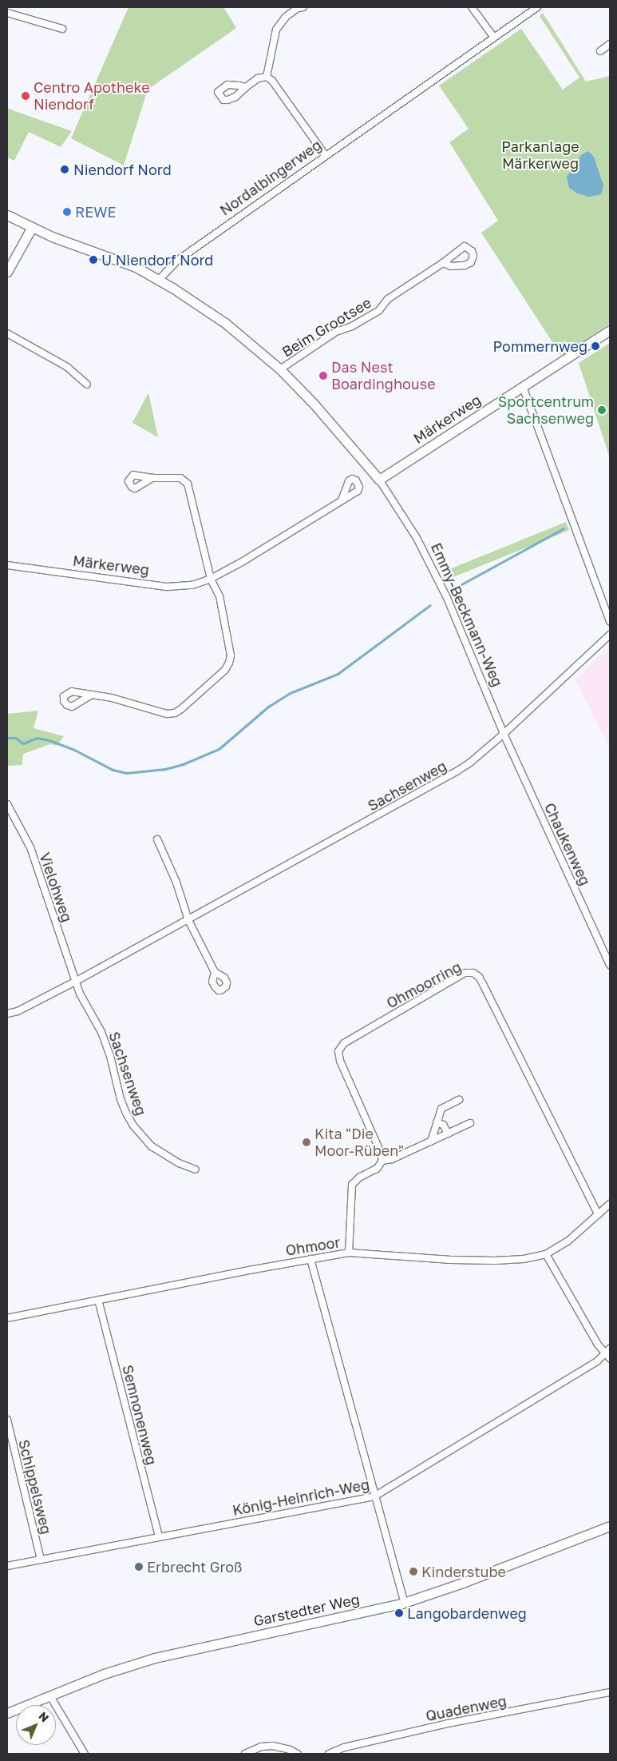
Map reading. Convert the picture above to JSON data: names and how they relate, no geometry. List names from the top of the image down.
{
  "streets": {
    "street": [
      "Nordalbingerweg",
      "Beim Grootsee",
      "Märkerweg",
      "Emmy-Beckmann-Weg",
      "Sachsenweg",
      "Chaukenweg",
      "Vielohweg",
      "Ohmoorring",
      "Ohmoor",
      "Semnonenweg",
      "Schippelsweg",
      "König-Heinrich-Weg",
      "Garstedter Weg",
      "Quadenweg"
    ]
  },
  "crossings": [
    ["Nordalbingerweg", "Emmy-Beckmann-Weg"],
    ["Beim Grootsee", "Emmy-Beckmann-Weg"],
    ["Märkerweg", "Emmy-Beckmann-Weg"],
    ["Emmy-Beckmann-Weg", "Sachsenweg"],
    ["Emmy-Beckmann-Weg", "Chaukenweg"],
    ["Sachsenweg", "Chaukenweg"],
    ["Sachsenweg", "Vielohweg"],
    ["Ohmoorring", "Ohmoor"],
    ["Ohmoor", "Semnonenweg"],
    ["Semnonenweg", "König-Heinrich-Weg"],
    ["Schippelsweg", "König-Heinrich-Weg"]
  ],
  "parks": ["Parkanlage Märkerweg"],
  "places": [
    "Centro Apotheke Niendorf",
    "Niendorf Nord",
    "REWE",
    "U Niendorf Nord",
    "Pommernweg",
    "Das Nest Boardinghouse",
    "Sportcentrum Sachsenweg",
    "Kita \"Die Moor-Rüben\"",
    "Erbrecht Groß",
    "Kinderstube",
    "Langobardenweg"
  ],
  "north": "top right"
}
